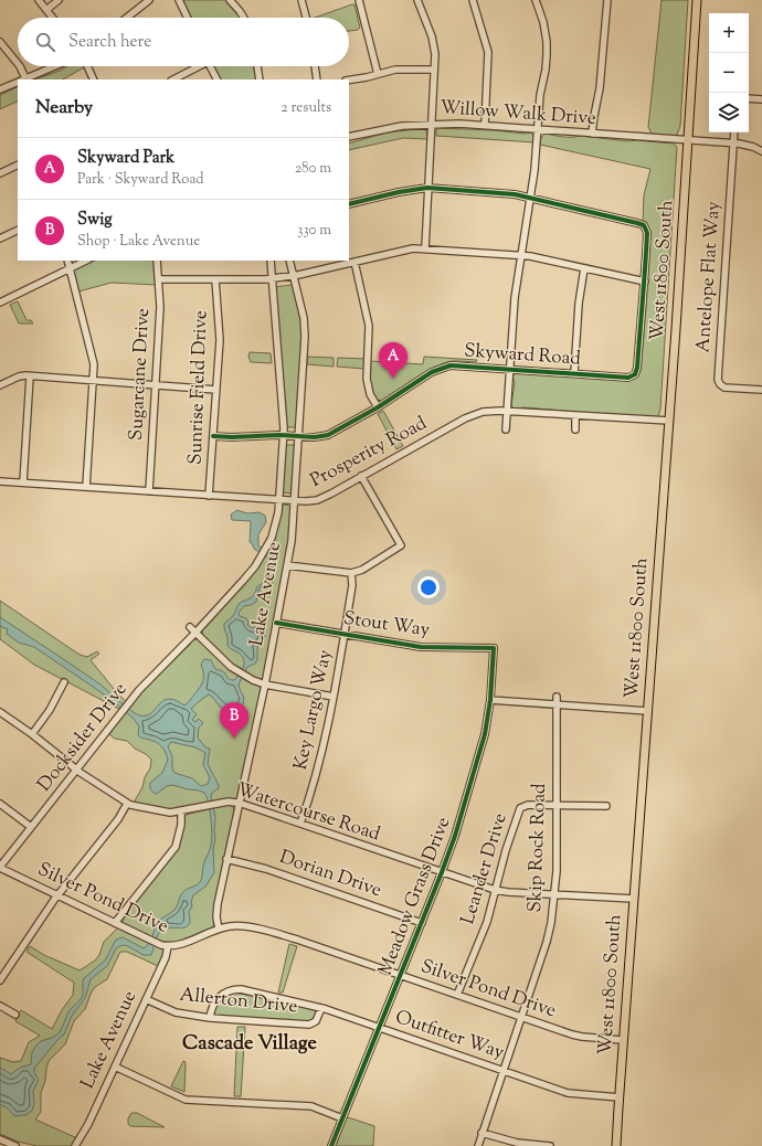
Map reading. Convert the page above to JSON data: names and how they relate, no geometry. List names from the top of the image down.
{
  "streets": {
    "main road": ["West 11800 South"],
    "street": [
      "Willow Walk Drive",
      "Antelope Flat Way",
      "Skyward Road",
      "Sugarcane Drive",
      "Sunrise Field Drive",
      "Prosperity Road",
      "Lake Avenue",
      "Stout Way",
      "Key Largo Way",
      "Docksider Drive",
      "Watercourse Road",
      "Skip Rock Road",
      "Leander Drive",
      "Dorian Drive",
      "Meadow Grass Drive",
      "Silver Pond Drive",
      "Allerton Drive",
      "Outfitter Way"
    ]
  },
  "crossings": [
    ["Willow Walk Drive", "West 11800 South"],
    ["Willow Walk Drive", "Antelope Flat Way"],
    ["West 11800 South", "Prosperity Road"],
    ["West 11800 South", "Watercourse Road"],
    ["West 11800 South", "Silver Pond Drive"],
    ["West 11800 South", "Outfitter Way"],
    ["Skyward Road", "Sunrise Field Drive"],
    ["Skyward Road", "Lake Avenue"],
    ["Sugarcane Drive", "Prosperity Road"],
    ["Sunrise Field Drive", "Prosperity Road"],
    ["Prosperity Road", "Lake Avenue"],
    ["Lake Avenue", "Stout Way"],
    ["Lake Avenue", "Docksider Drive"],
    ["Lake Avenue", "Watercourse Road"],
    ["Lake Avenue", "Dorian Drive"],
    ["Lake Avenue", "Silver Pond Drive"],
    ["Lake Avenue", "Allerton Drive"],
    ["Stout Way", "Key Largo Way"],
    ["Stout Way", "Meadow Grass Drive"],
    ["Key Largo Way", "Watercourse Road"],
    ["Docksider Drive", "Watercourse Road"],
    ["Docksider Drive", "Silver Pond Drive"],
    ["Watercourse Road", "Skip Rock Road"],
    ["Watercourse Road", "Leander Drive"],
    ["Watercourse Road", "Meadow Grass Drive"],
    ["Skip Rock Road", "Leander Drive"],
    ["Skip Rock Road", "Silver Pond Drive"],
    ["Skip Rock Road", "Outfitter Way"],
    ["Leander Drive", "Silver Pond Drive"],
    ["Dorian Drive", "Meadow Grass Drive"],
    ["Meadow Grass Drive", "Silver Pond Drive"],
    ["Meadow Grass Drive", "Outfitter Way"],
    ["Allerton Drive", "Outfitter Way"]
  ],
  "districts": ["Cascade Village"],
  "page": {
    "map_buttons": ["+", "−"],
    "search": "Search here",
    "heading": ["Nearby", "2 results"],
    "list": [
      {
        "mark": "A",
        "name": "Skyward Park",
        "note": "Park · Skyward Road",
        "value": "280 m"
      },
      {
        "mark": "B",
        "name": "Swig",
        "note": "Shop · Lake Avenue",
        "value": "330 m"
      }
    ],
    "pins": ["A", "B"]
  }
}
